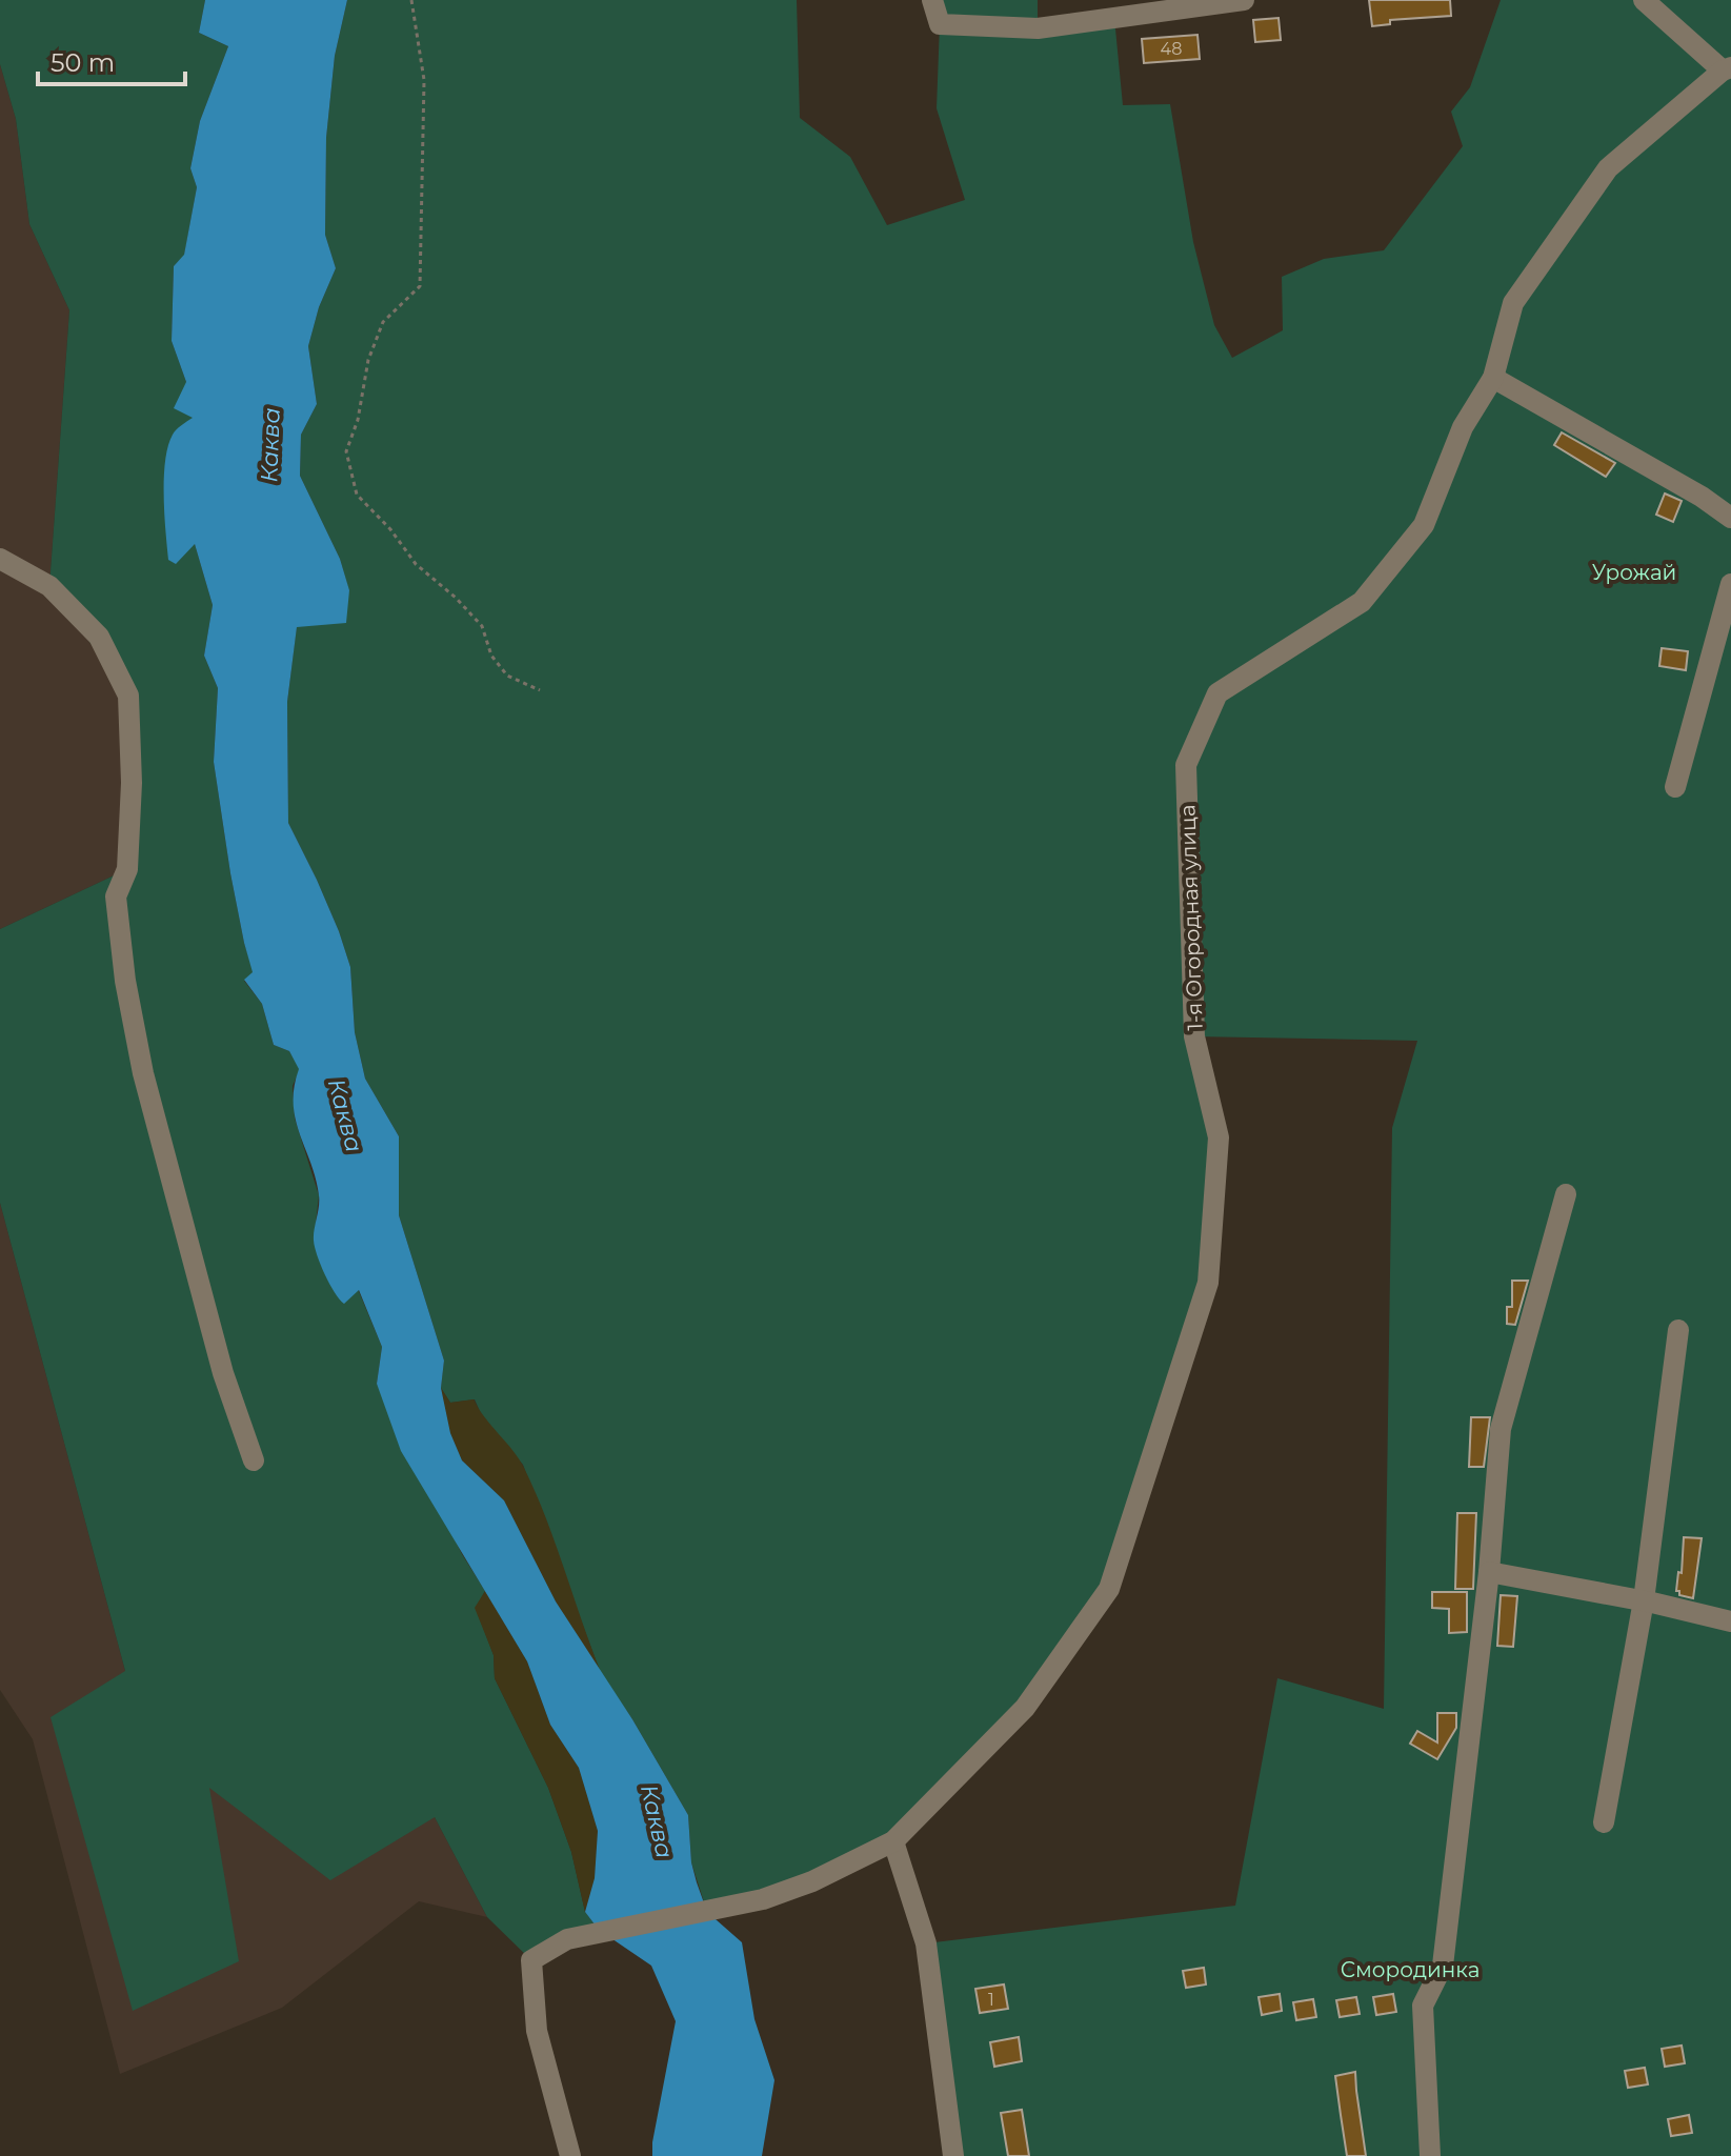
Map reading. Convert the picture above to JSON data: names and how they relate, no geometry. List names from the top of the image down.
{
  "streets": {
    "street": ["1-я Огородная улица"]
  },
  "water": ["Каква"],
  "parks": ["Урожай", "Смородинка"],
  "house_numbers": ["48", "1"],
  "scale_bar": "50 m"
}
